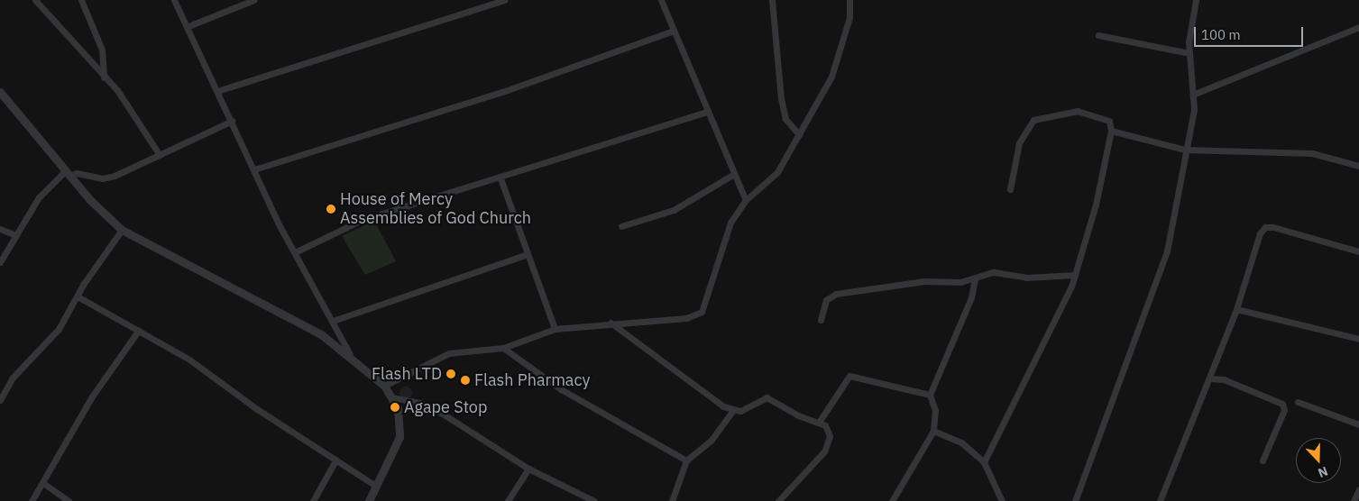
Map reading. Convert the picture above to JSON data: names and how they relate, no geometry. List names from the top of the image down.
{
  "places": [
    "House of Mercy Assemblies of God Church",
    "Flash LTD",
    "Flash Pharmacy",
    "Agape Stop"
  ],
  "scale_bar": "100 m",
  "north": "bottom"
}
